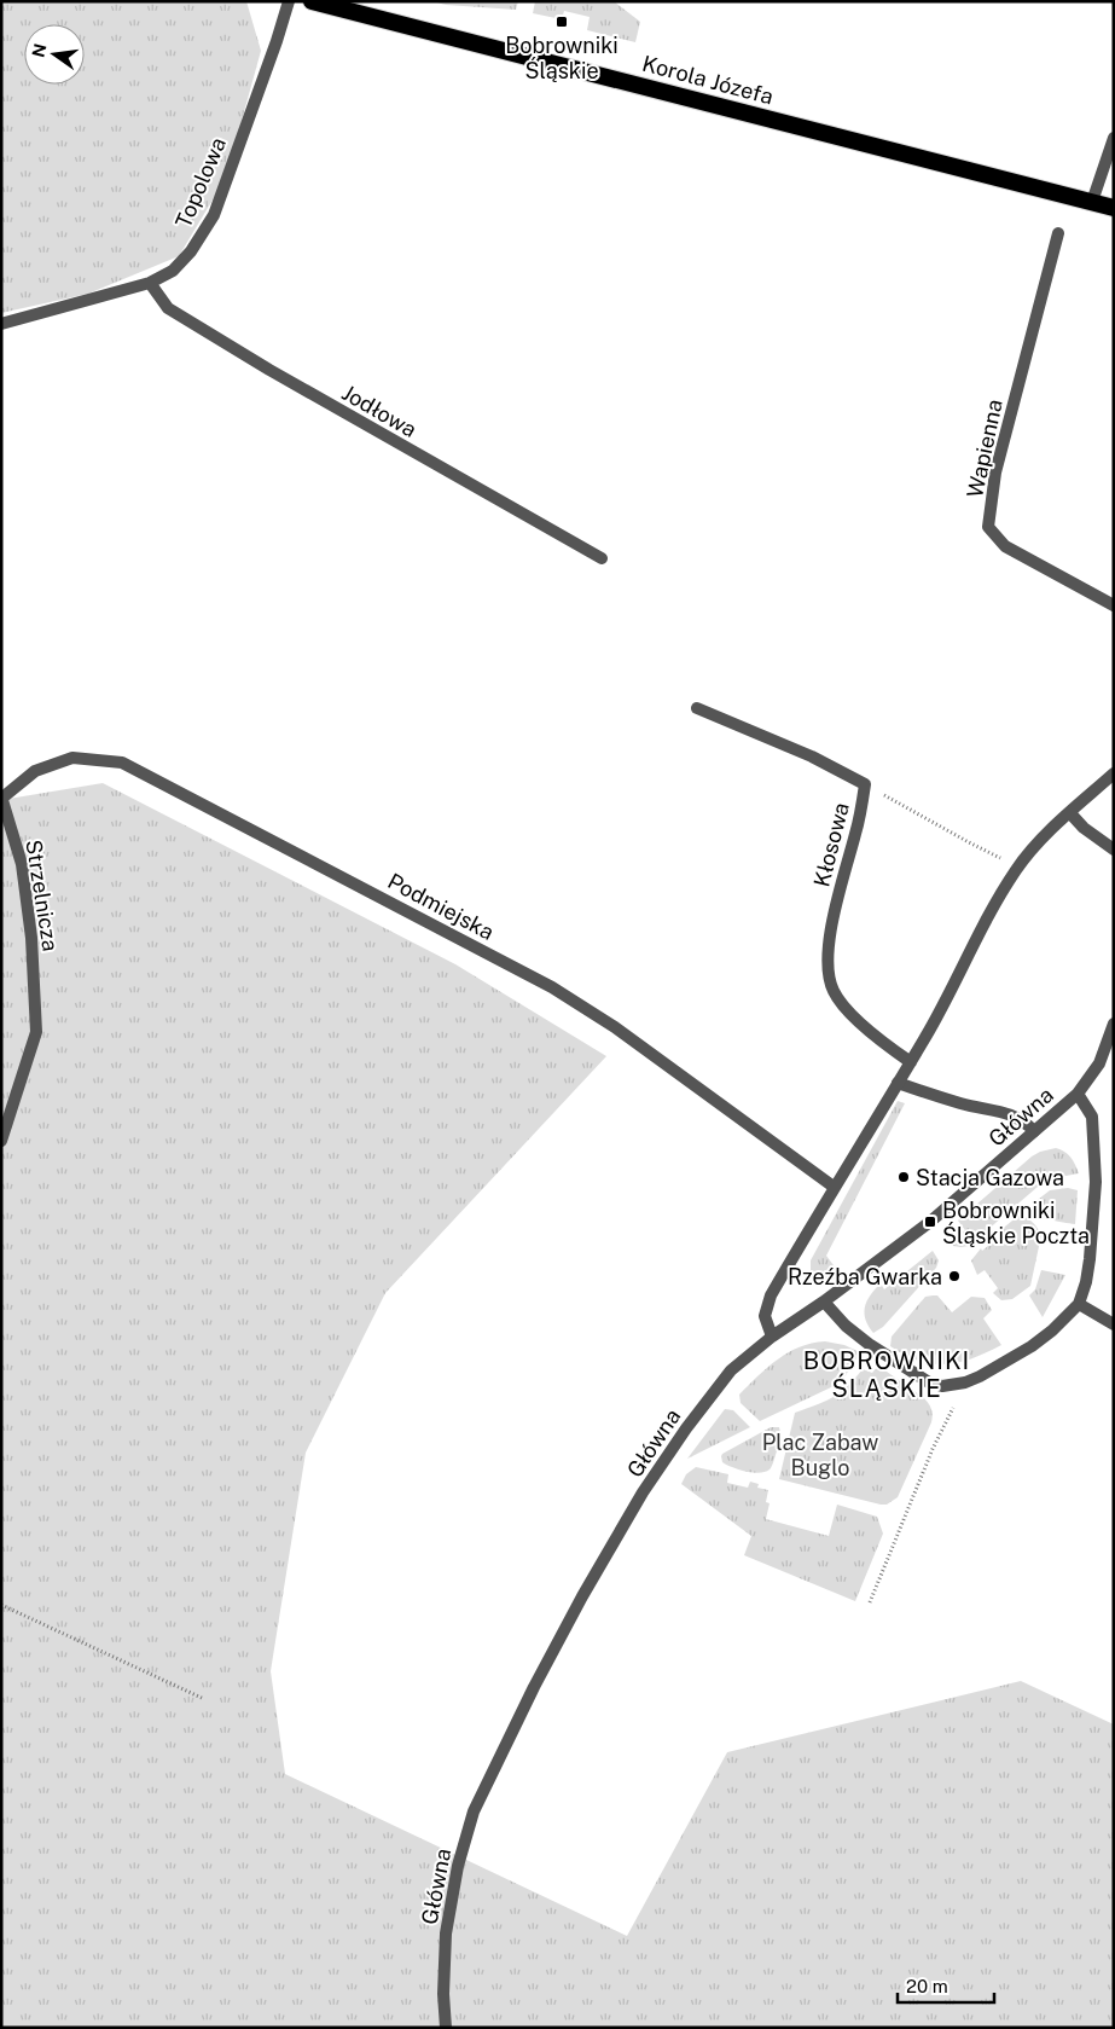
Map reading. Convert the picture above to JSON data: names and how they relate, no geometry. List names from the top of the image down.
{
  "streets": {
    "highway": ["Korola Józefa"],
    "street": [
      "Topolowa",
      "Jodłowa",
      "Wapienna",
      "Kłosowa",
      "Strzelnicza",
      "Podmiejska",
      "Główna"
    ]
  },
  "crossings": [
    ["Topolowa", "Jodłowa"],
    ["Strzelnicza", "Podmiejska"]
  ],
  "districts": ["BOBROWNIKI ŚLĄSKIE"],
  "parks": ["Plac Zabaw Buglo"],
  "places": {
    "transit": ["Bobrowniki Śląskie", "Bobrowniki Śląskie Poczta"],
    "other": ["Stacja Gazowa", "Rzeźba Gwarka"]
  },
  "scale_bar": "20 m",
  "north": "left"
}
